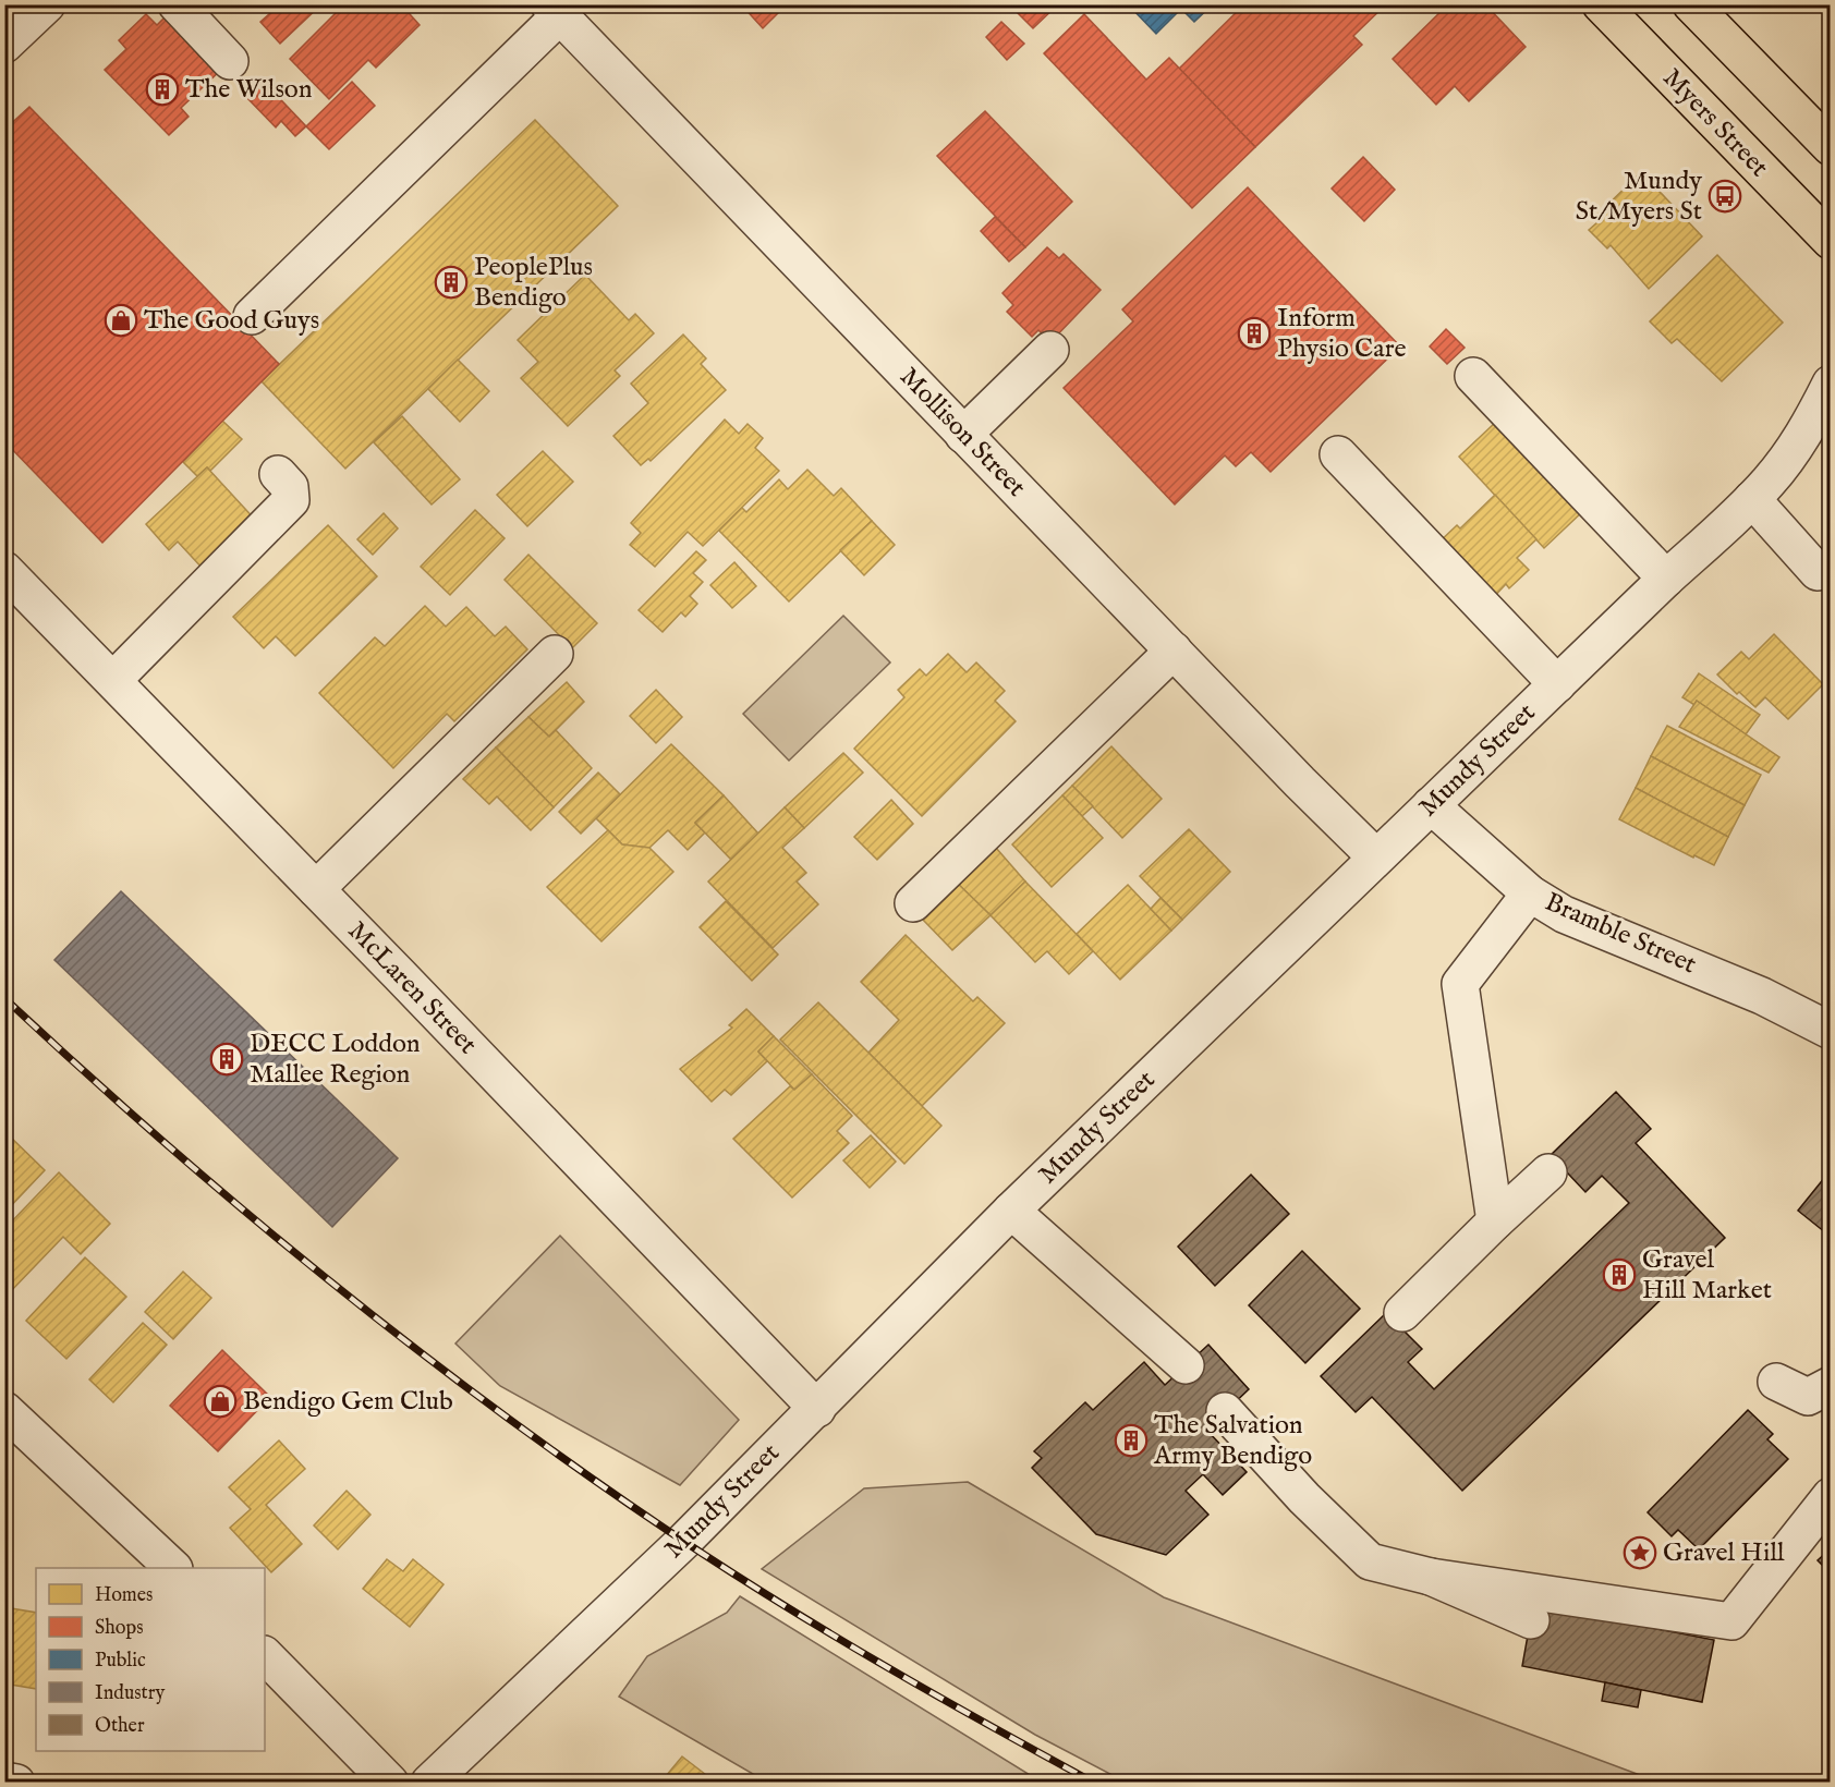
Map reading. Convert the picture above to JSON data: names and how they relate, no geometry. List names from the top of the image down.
{
  "streets": {
    "main road": ["Myers Street"],
    "street": [
      "Mollison Street",
      "Mundy Street",
      "Bramble Street",
      "McLaren Street"
    ]
  },
  "crossings": [
    ["Mollison Street", "Mundy Street"],
    ["Mundy Street", "Bramble Street"],
    ["Mundy Street", "McLaren Street"]
  ],
  "places": {
    "building": [
      "The Wilson",
      "PeoplePlus Bendigo",
      "Inform Physio Care",
      "DECC Loddon Mallee Region",
      "Gravel Hill Market",
      "The Salvation Army Bendigo"
    ],
    "bus stop": ["Mundy St/Myers St"],
    "shop": ["The Good Guys", "Bendigo Gem Club"],
    "place": ["Gravel Hill"]
  },
  "legend": [
    "Homes",
    "Shops",
    "Public",
    "Industry",
    "Other"
  ]
}
